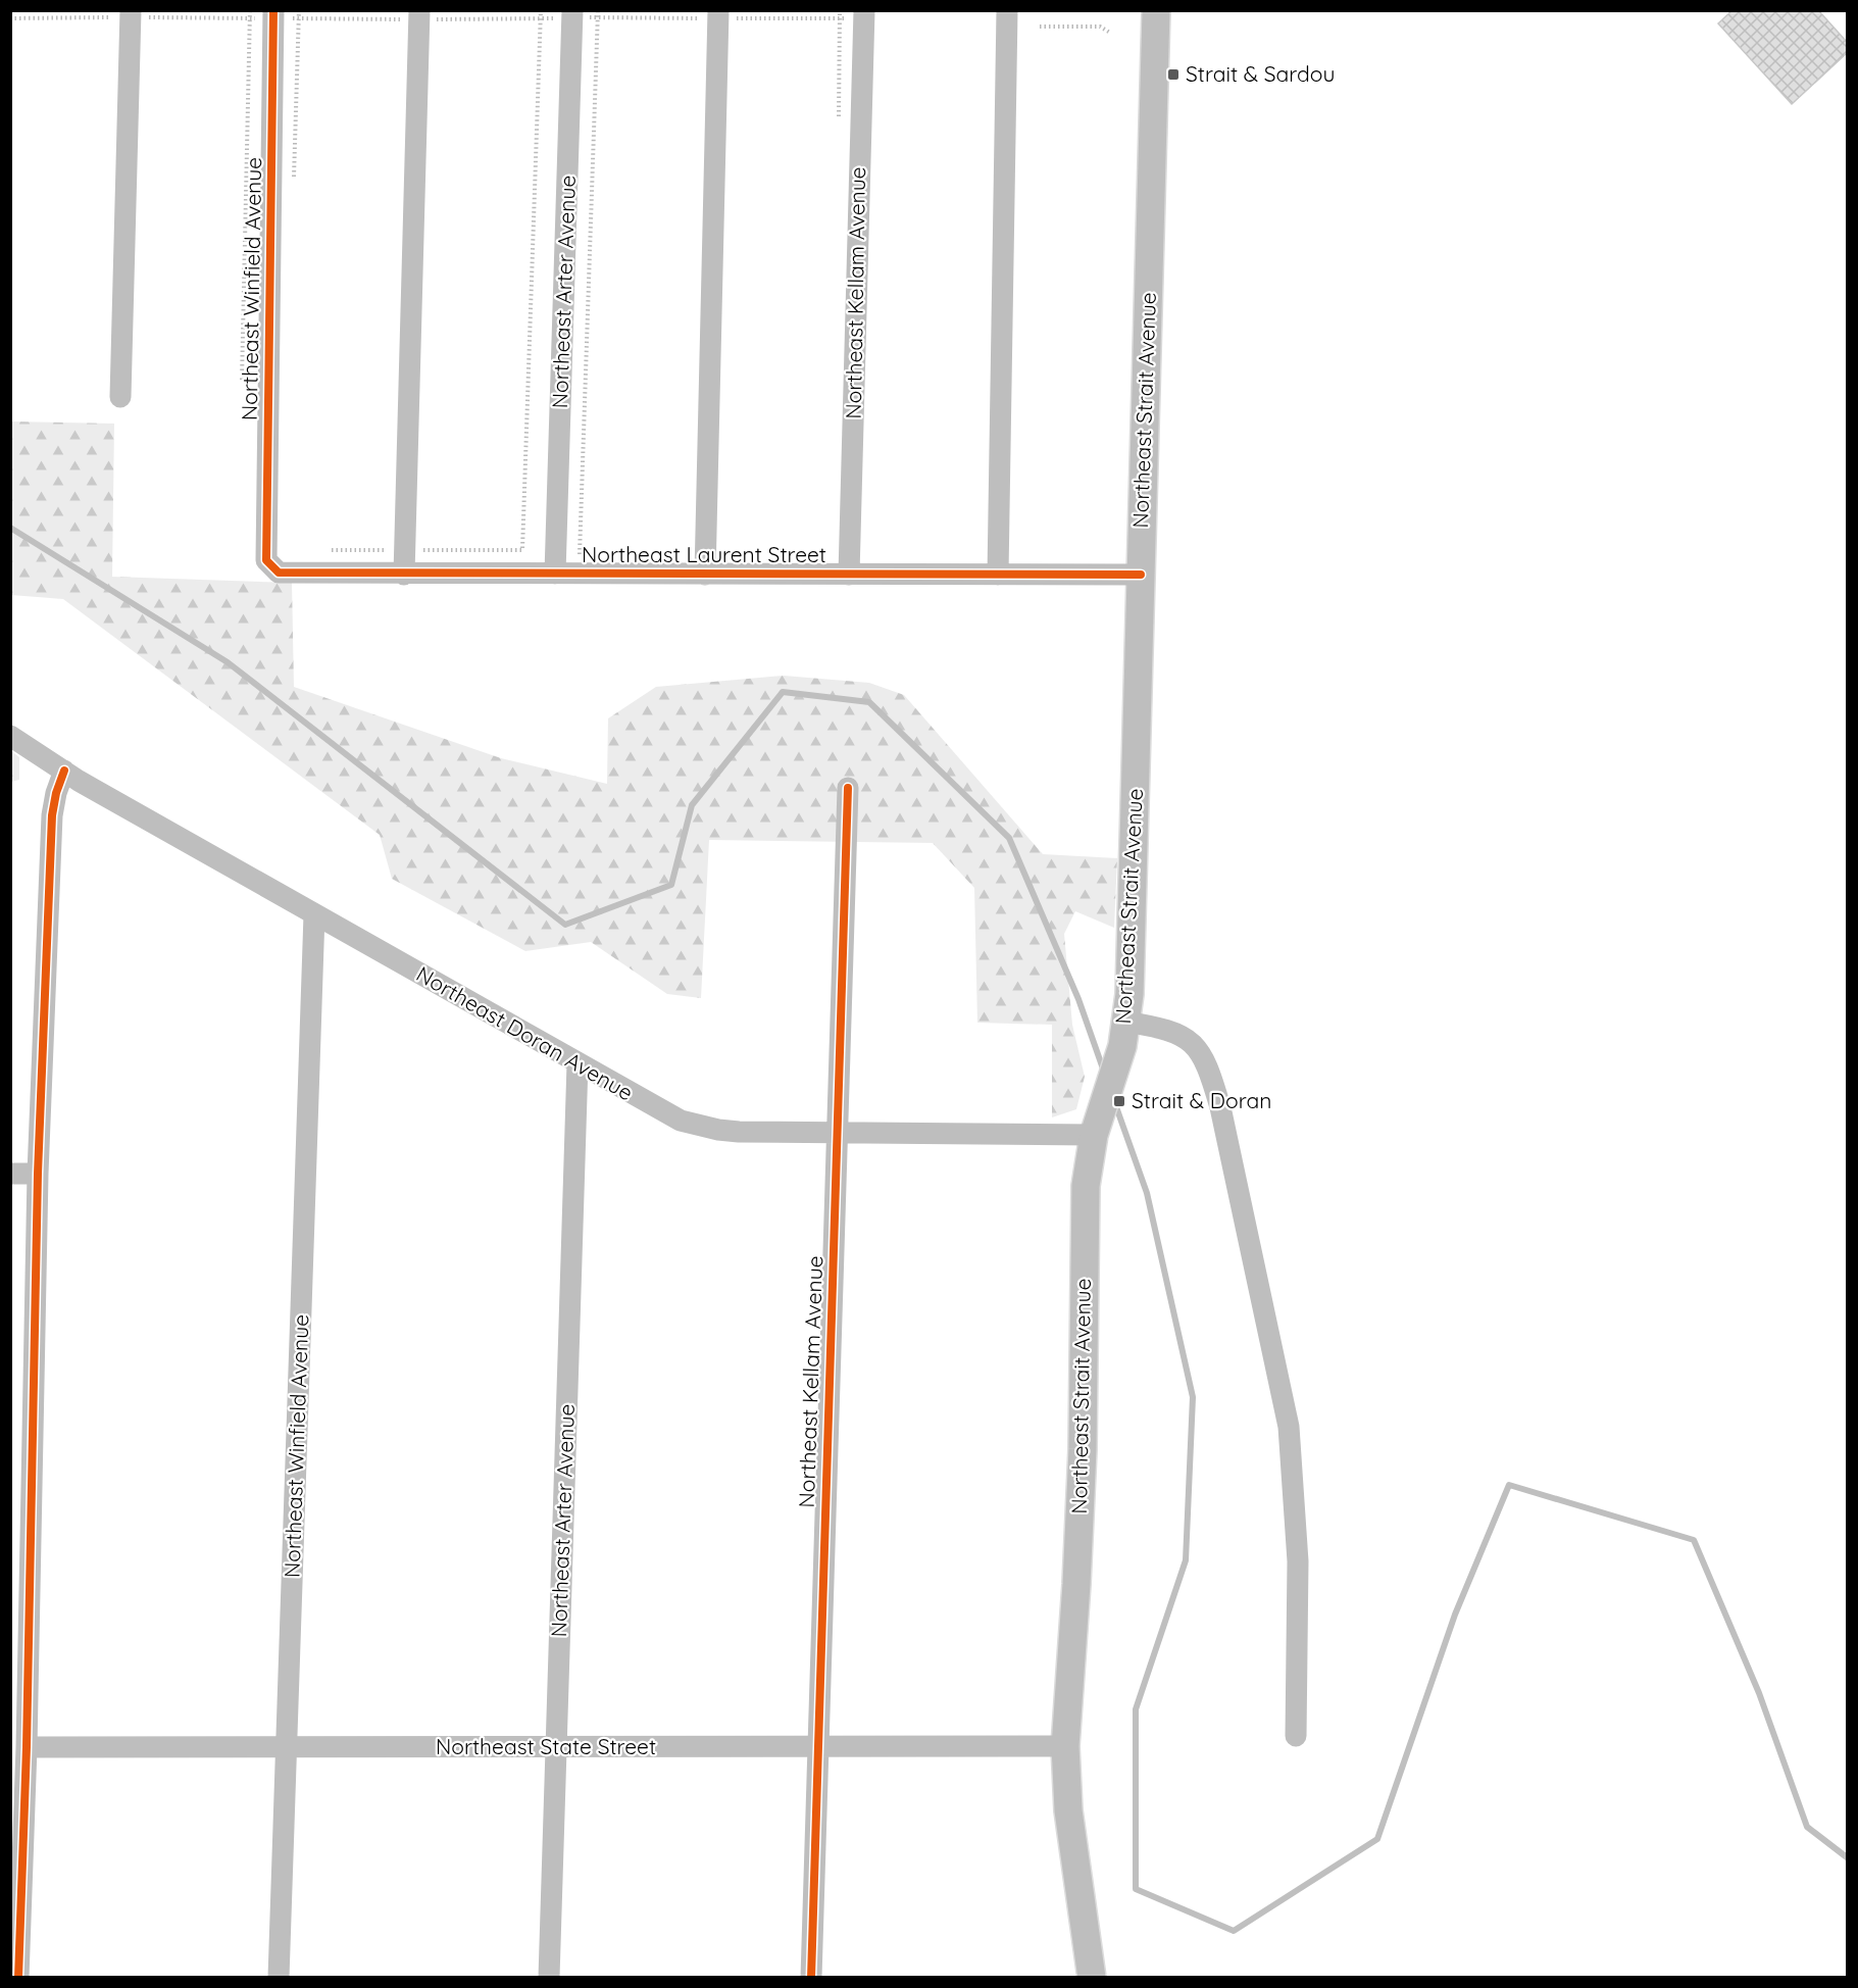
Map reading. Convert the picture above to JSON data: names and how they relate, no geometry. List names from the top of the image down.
{
  "streets": {
    "main road": ["Northeast Strait Avenue"],
    "street": [
      "Northeast Winfield Avenue",
      "Northeast Arter Avenue",
      "Northeast Kellam Avenue",
      "Northeast Laurent Street",
      "Northeast Doran Avenue",
      "Northeast State Street"
    ]
  },
  "crossings": [
    ["Northeast Winfield Avenue", "Northeast Laurent Street"],
    ["Northeast Winfield Avenue", "Northeast Doran Avenue"],
    ["Northeast Winfield Avenue", "Northeast State Street"],
    ["Northeast Arter Avenue", "Northeast Laurent Street"],
    ["Northeast Arter Avenue", "Northeast Doran Avenue"],
    ["Northeast Arter Avenue", "Northeast State Street"],
    ["Northeast Kellam Avenue", "Northeast Laurent Street"],
    ["Northeast Kellam Avenue", "Northeast Doran Avenue"],
    ["Northeast Kellam Avenue", "Northeast State Street"],
    ["Northeast Strait Avenue", "Northeast Laurent Street"],
    ["Northeast Strait Avenue", "Northeast Doran Avenue"],
    ["Northeast Strait Avenue", "Northeast State Street"]
  ],
  "places": {
    "transit": ["Strait & Sardou", "Strait & Doran"]
  }
}
